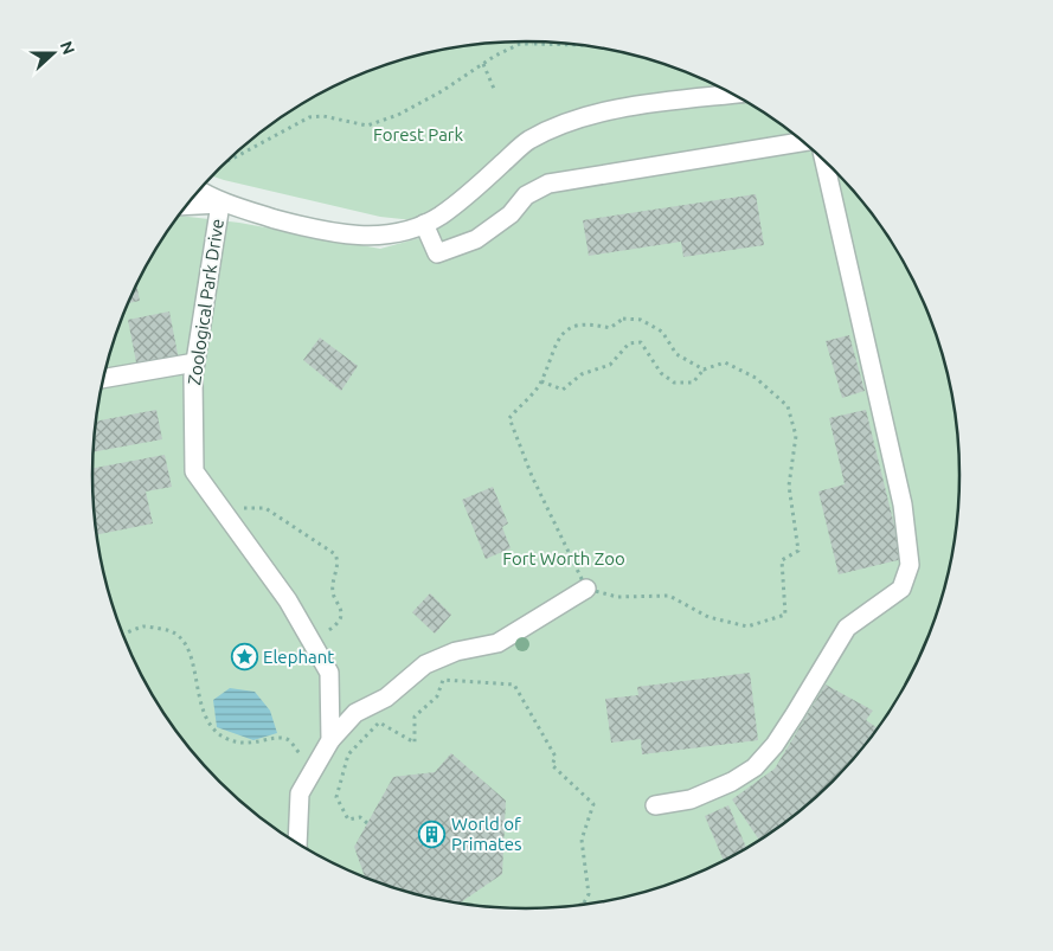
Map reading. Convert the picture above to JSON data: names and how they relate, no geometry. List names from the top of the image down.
{
  "streets": {
    "street": ["Zoological Park Drive"]
  },
  "parks": ["Forest Park", "Fort Worth Zoo"],
  "places": {
    "place": ["Elephant"],
    "building": ["World of Primates"]
  },
  "north": "right"
}
